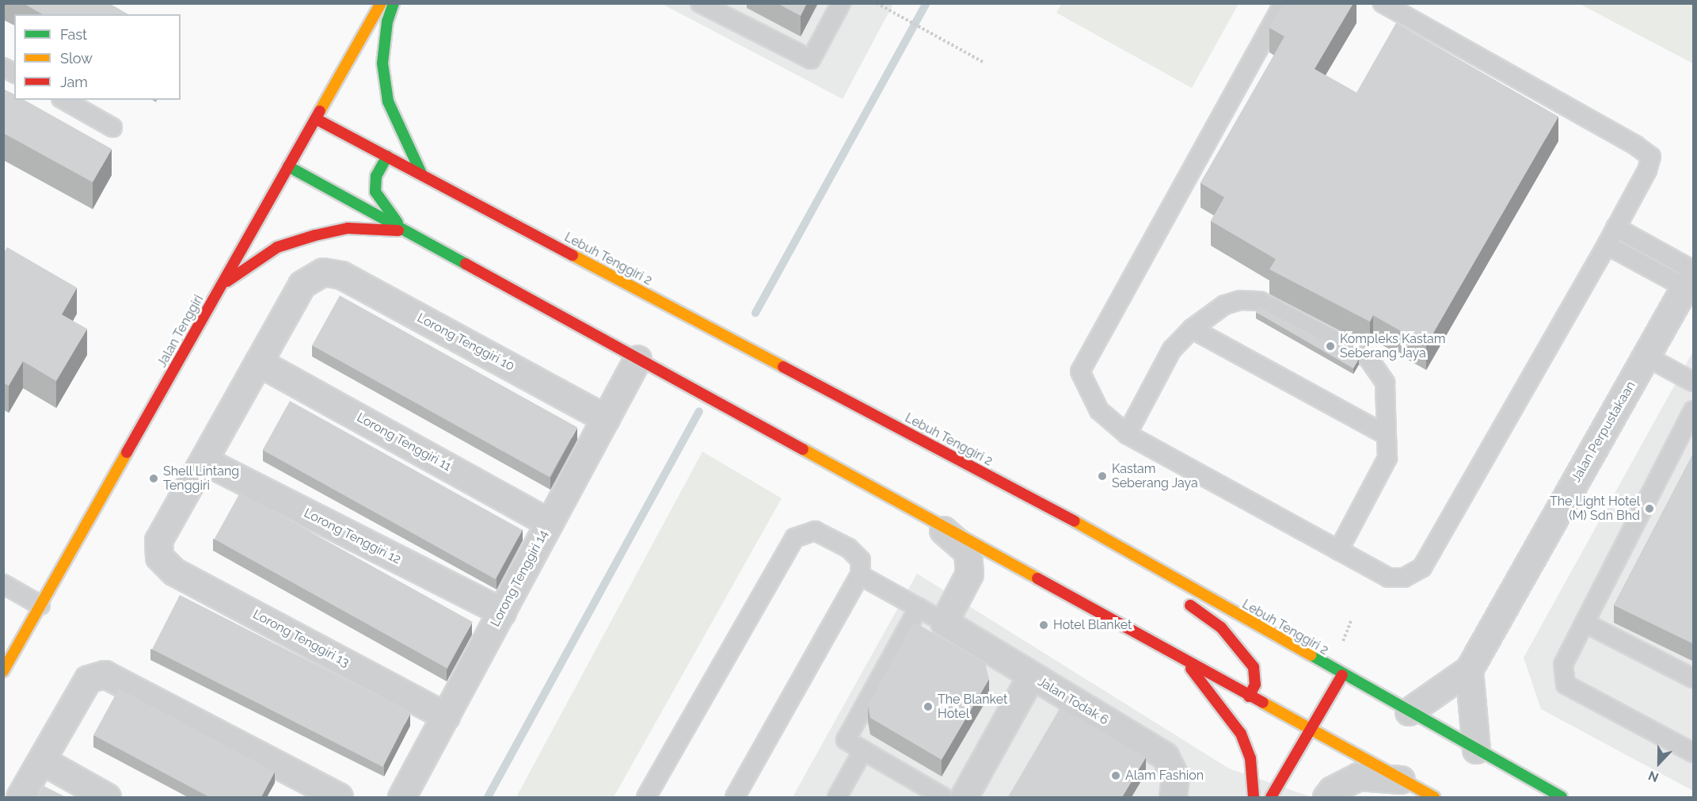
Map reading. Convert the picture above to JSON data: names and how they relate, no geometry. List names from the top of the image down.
{
  "streets": {
    "street": [
      "Lebuh Tenggiri 2",
      "Jalan Tenggiri",
      "Lorong Tenggiri 10",
      "Jalan Perpustakaan",
      "Lorong Tenggiri 11",
      "Lorong Tenggiri 12",
      "Lorong Tenggiri 14",
      "Lorong Tenggiri 13",
      "Jalan Todak 6"
    ]
  },
  "crossings": [
    ["Lebuh Tenggiri 2", "Jalan Tenggiri"],
    ["Lorong Tenggiri 10", "Lorong Tenggiri 11"],
    ["Lorong Tenggiri 10", "Lorong Tenggiri 14"],
    ["Lorong Tenggiri 11", "Lorong Tenggiri 14"],
    ["Lorong Tenggiri 12", "Lorong Tenggiri 14"],
    ["Lorong Tenggiri 12", "Lorong Tenggiri 13"],
    ["Lorong Tenggiri 14", "Lorong Tenggiri 13"]
  ],
  "places": [
    "Kompleks Kastam Seberang Jaya",
    "Kastam Seberang Jaya",
    "Shell Lintang Tenggiri",
    "The Light Hotel (M) Sdn Bhd",
    "Hotel Blanket",
    "The Blanket Hotel",
    "Alam Fashion"
  ],
  "legend": ["Fast", "Slow", "Jam"],
  "north": "bottom"
}
